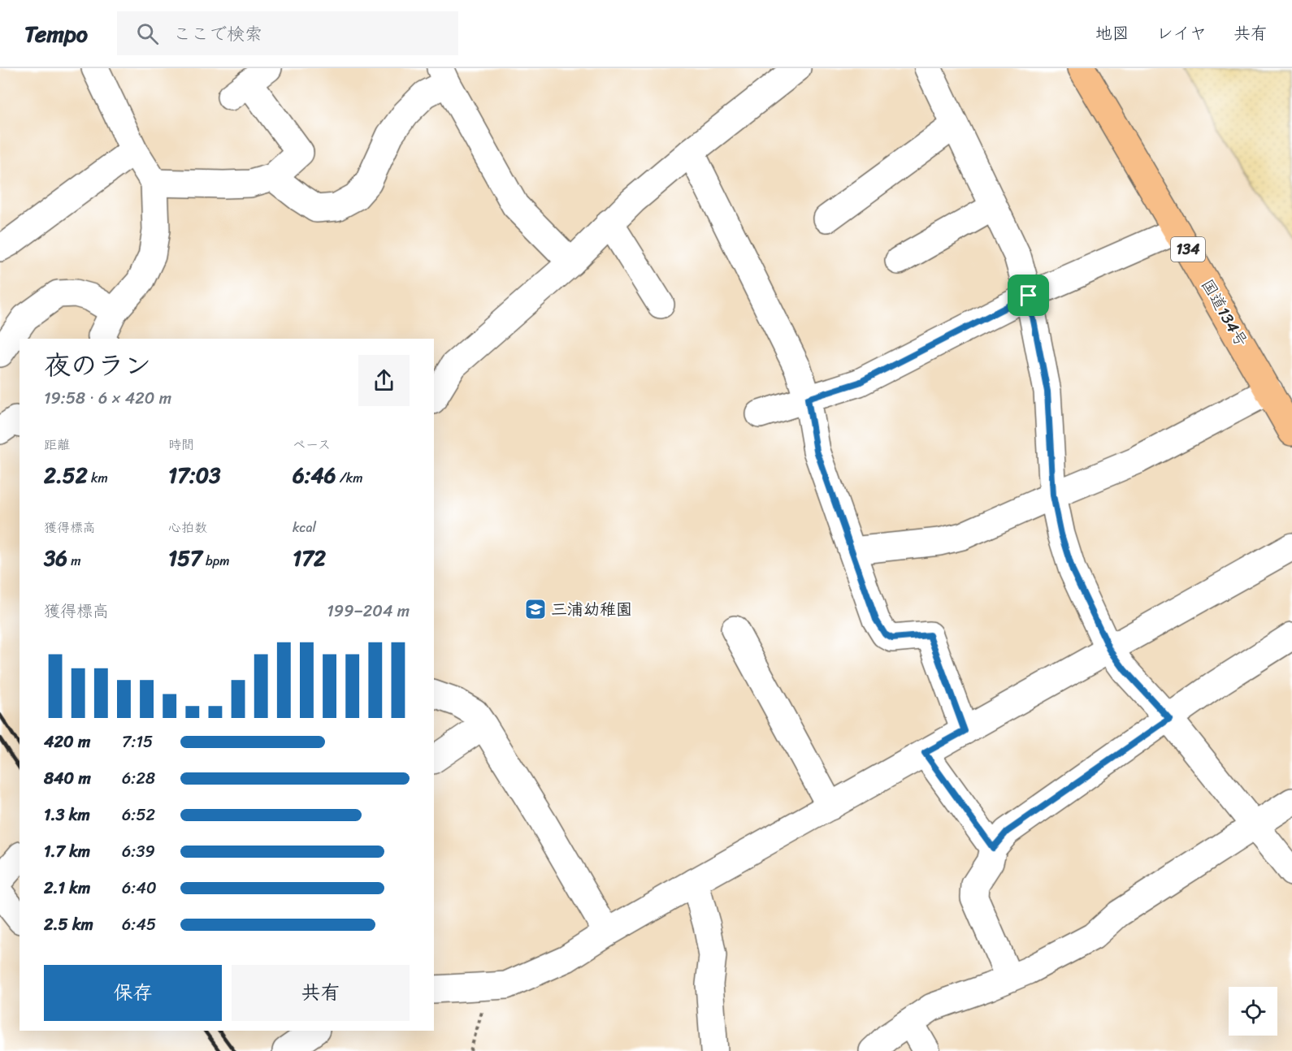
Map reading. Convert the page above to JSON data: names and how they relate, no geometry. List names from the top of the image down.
{
  "streets": {
    "highway": ["134", "国道134号"]
  },
  "places": {
    "school or university": ["三浦幼稚園"]
  },
  "page": {
    "header": "Tempo",
    "search": "ここで検索",
    "nav": ["地図", "レイヤ", "共有"],
    "heading": ["夜のラン", "19:58 · 6 × 420 m"],
    "stats": [
      ["距離", "2.52 km"],
      ["時間", "17:03"],
      ["ペース", "6:46 /km"],
      ["獲得標高", "36 m"],
      ["心拍数", "157 bpm"],
      ["kcal", "172"]
    ],
    "chart": ["獲得標高", "199–204 m"],
    "list": [
      {
        "name": "420 m",
        "note": "7:15"
      },
      {
        "name": "840 m",
        "note": "6:28"
      },
      {
        "name": "1.3 km",
        "note": "6:52"
      },
      {
        "name": "1.7 km",
        "note": "6:39"
      },
      {
        "name": "2.1 km",
        "note": "6:40"
      },
      {
        "name": "2.5 km",
        "note": "6:45"
      }
    ],
    "buttons": ["保存", "共有"]
  }
}
